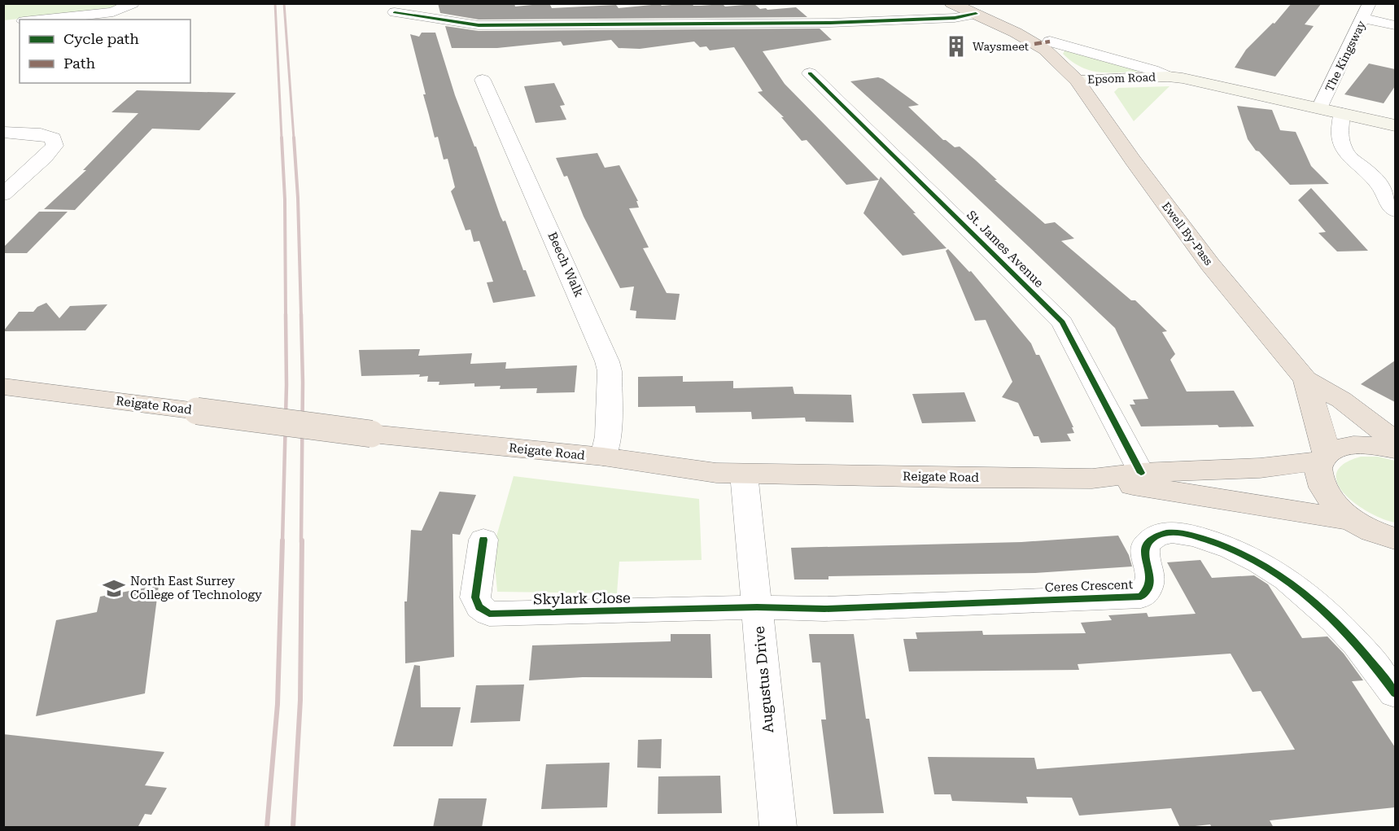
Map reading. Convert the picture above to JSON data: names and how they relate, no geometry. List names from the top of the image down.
{
  "streets": {
    "highway": ["Epsom Road", "Ewell By-Pass", "Reigate Road"],
    "street": [
      "The Kingsway",
      "St. James Avenue",
      "Beech Walk",
      "Ceres Crescent",
      "Skylark Close",
      "Augustus Drive"
    ]
  },
  "crossings": [
    ["The Kingsway", "Epsom Road"],
    ["Epsom Road", "Ewell By-Pass"],
    ["Ewell By-Pass", "Reigate Road"],
    ["St. James Avenue", "Reigate Road"],
    ["Beech Walk", "Reigate Road"],
    ["Reigate Road", "Augustus Drive"],
    ["Ceres Crescent", "Skylark Close"],
    ["Ceres Crescent", "Augustus Drive"],
    ["Skylark Close", "Augustus Drive"]
  ],
  "places": {
    "building": ["Waysmeet"],
    "school or university": ["North East Surrey College of Technology"]
  },
  "legend": ["Cycle path", "Path"]
}
